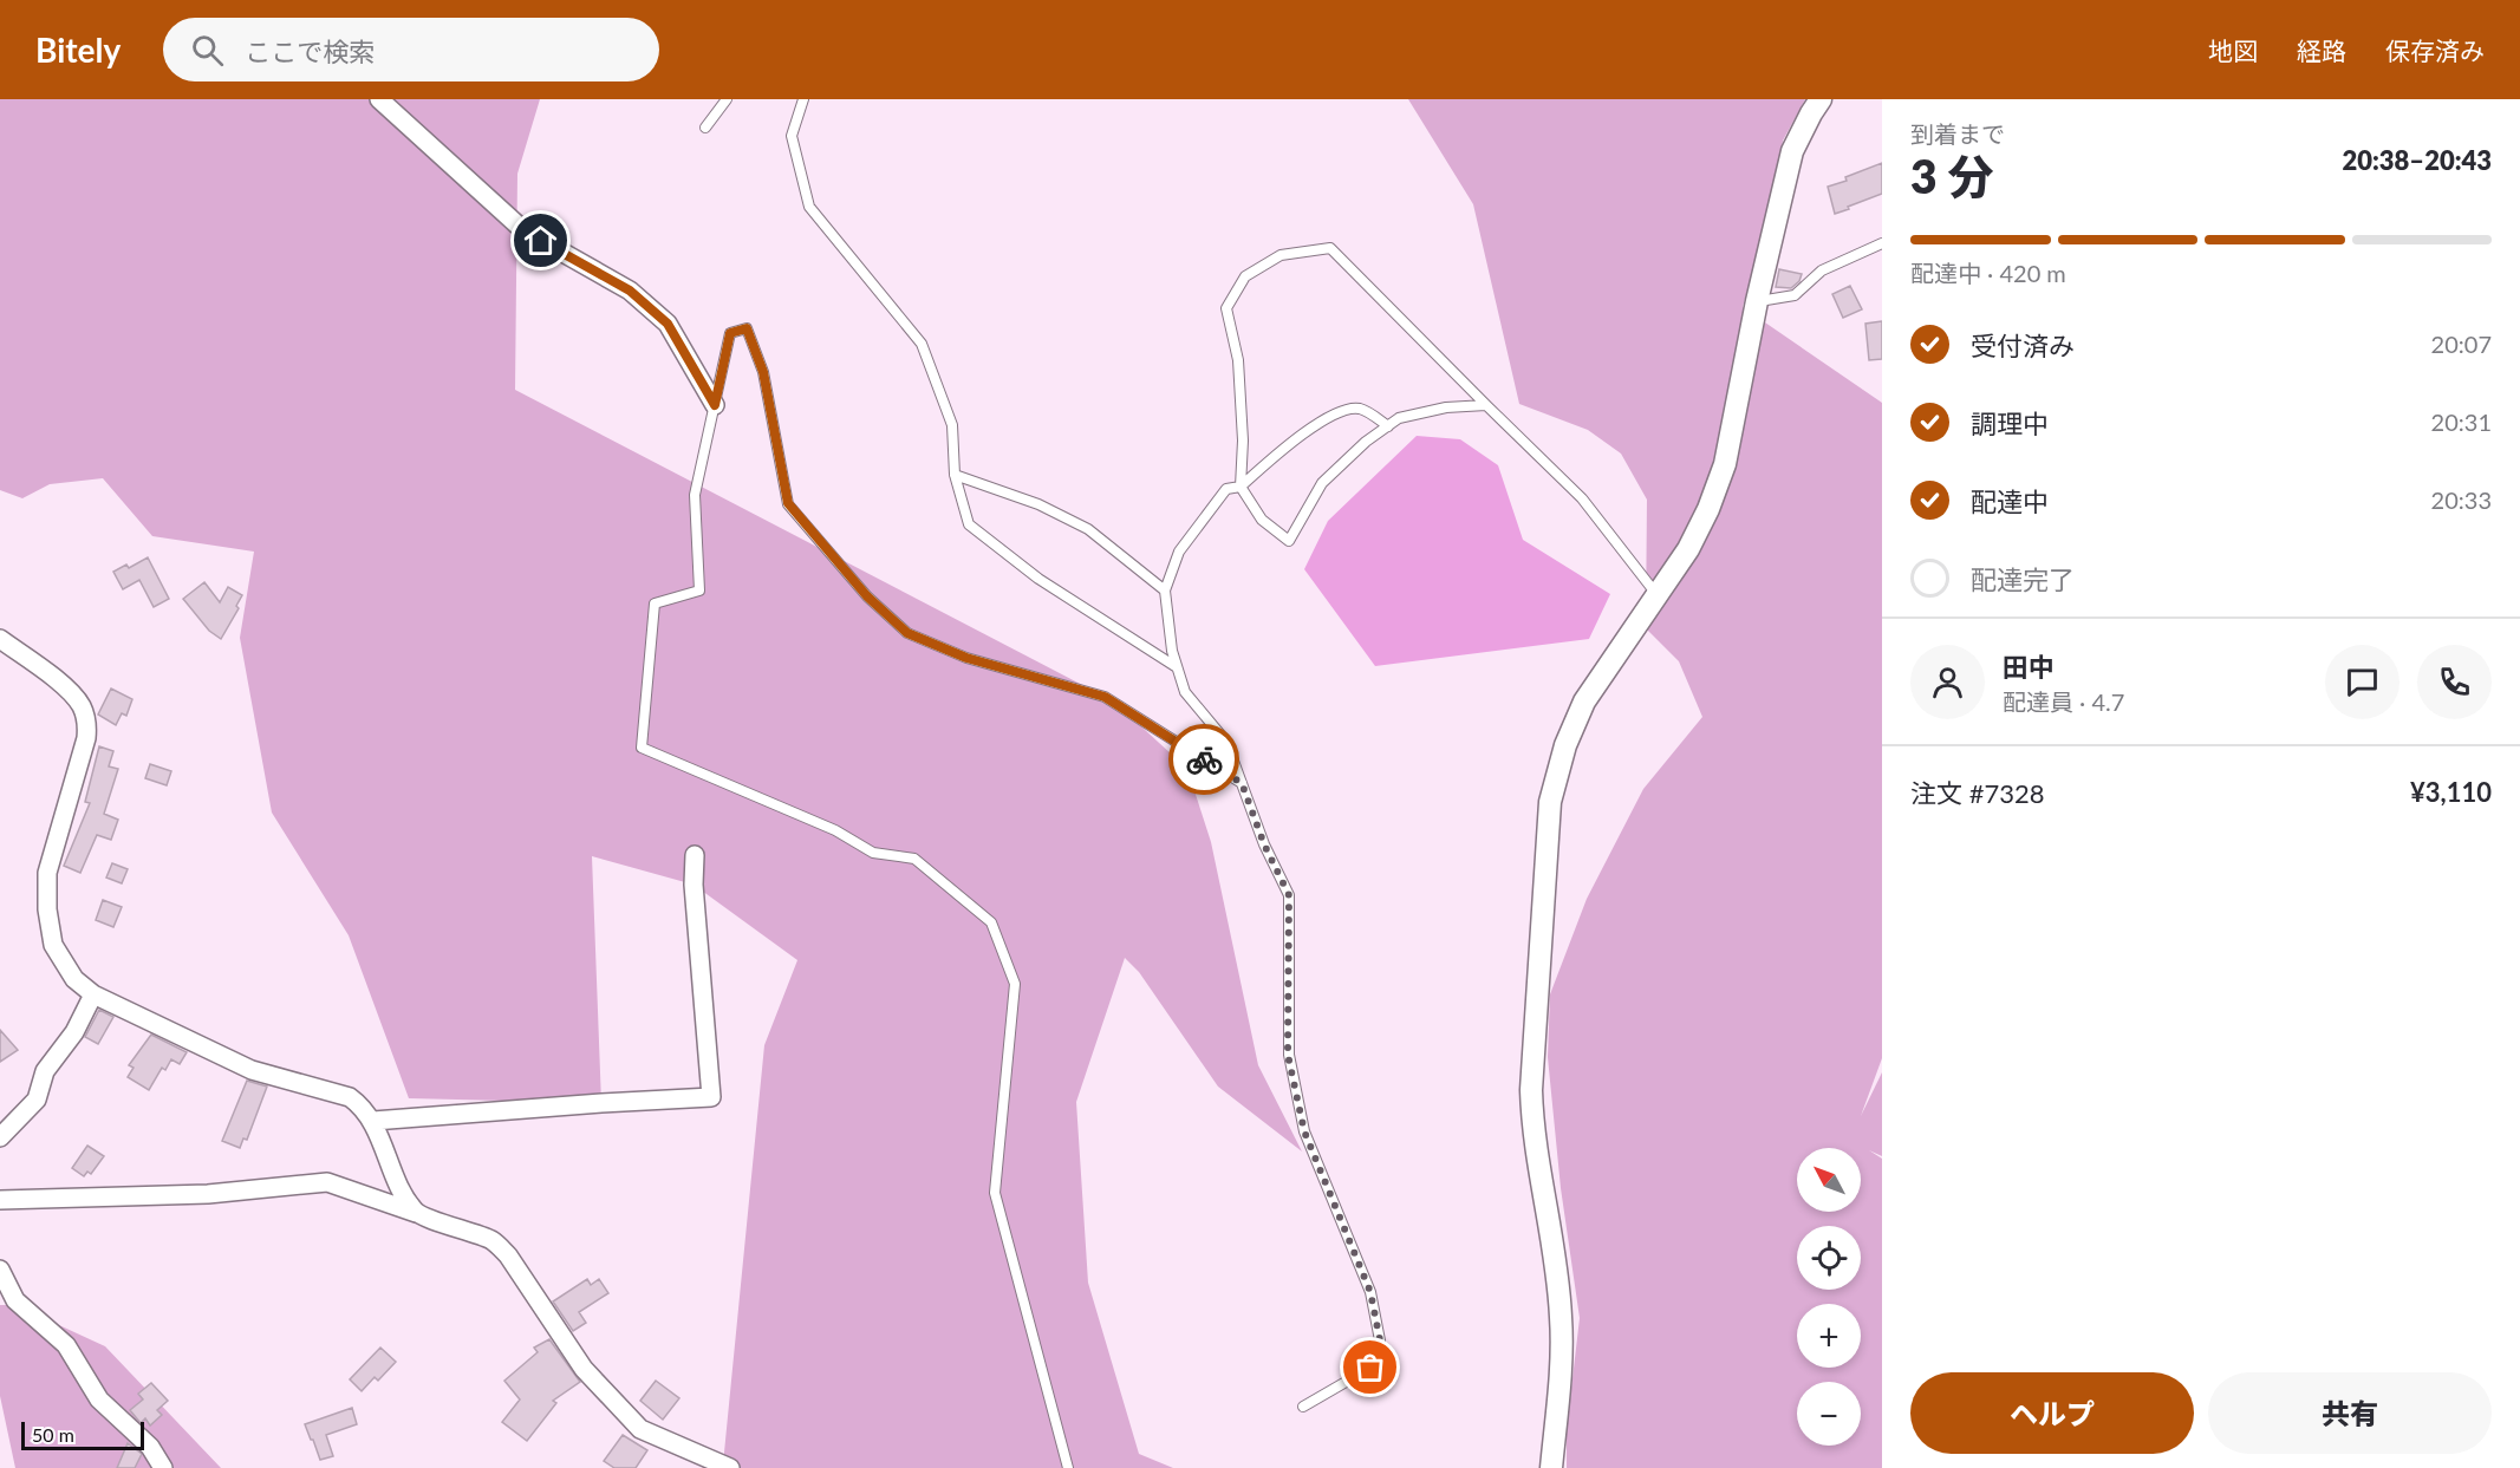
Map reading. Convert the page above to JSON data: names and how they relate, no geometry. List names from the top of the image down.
{
  "scale_bar": "50 m",
  "north": "top left",
  "page": {
    "header": "Bitely",
    "search": "ここで検索",
    "nav": ["地図", "経路", "保存済み"],
    "heading": ["3 分", "到着まで", "20:38–20:43"],
    "panel": [
      "田中",
      "配達員 · 4.7",
      "注文 #7328",
      "¥3,110"
    ],
    "bar": "配達中 · 420 m",
    "list": [
      ["受付済み", "20:07"],
      ["調理中", "20:31"],
      ["配達中", "20:33"],
      "配達完了"
    ],
    "map_buttons": ["+", "−"],
    "buttons": ["ヘルプ", "共有"],
    "scale": "50 m"
  }
}
